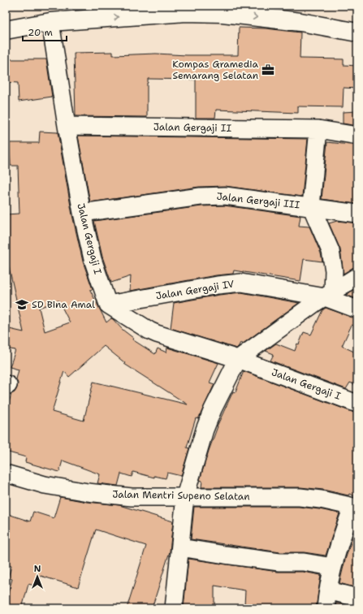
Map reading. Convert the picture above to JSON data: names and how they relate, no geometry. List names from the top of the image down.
{
  "streets": {
    "street": [
      "Jalan Gergaji II",
      "Jalan Gergaji III",
      "Jalan Gergaji I",
      "Jalan Gergaji IV",
      "Jalan Mentri Supeno Selatan"
    ]
  },
  "crossings": [
    ["Jalan Gergaji II", "Jalan Gergaji I"],
    ["Jalan Gergaji III", "Jalan Gergaji I"],
    ["Jalan Gergaji I", "Jalan Gergaji IV"]
  ],
  "places": {
    "office": ["Kompas Gramedia Semarang Selatan"],
    "school or university": ["SD Bina Amal"]
  },
  "scale_bar": "20 m",
  "north": "top"
}
